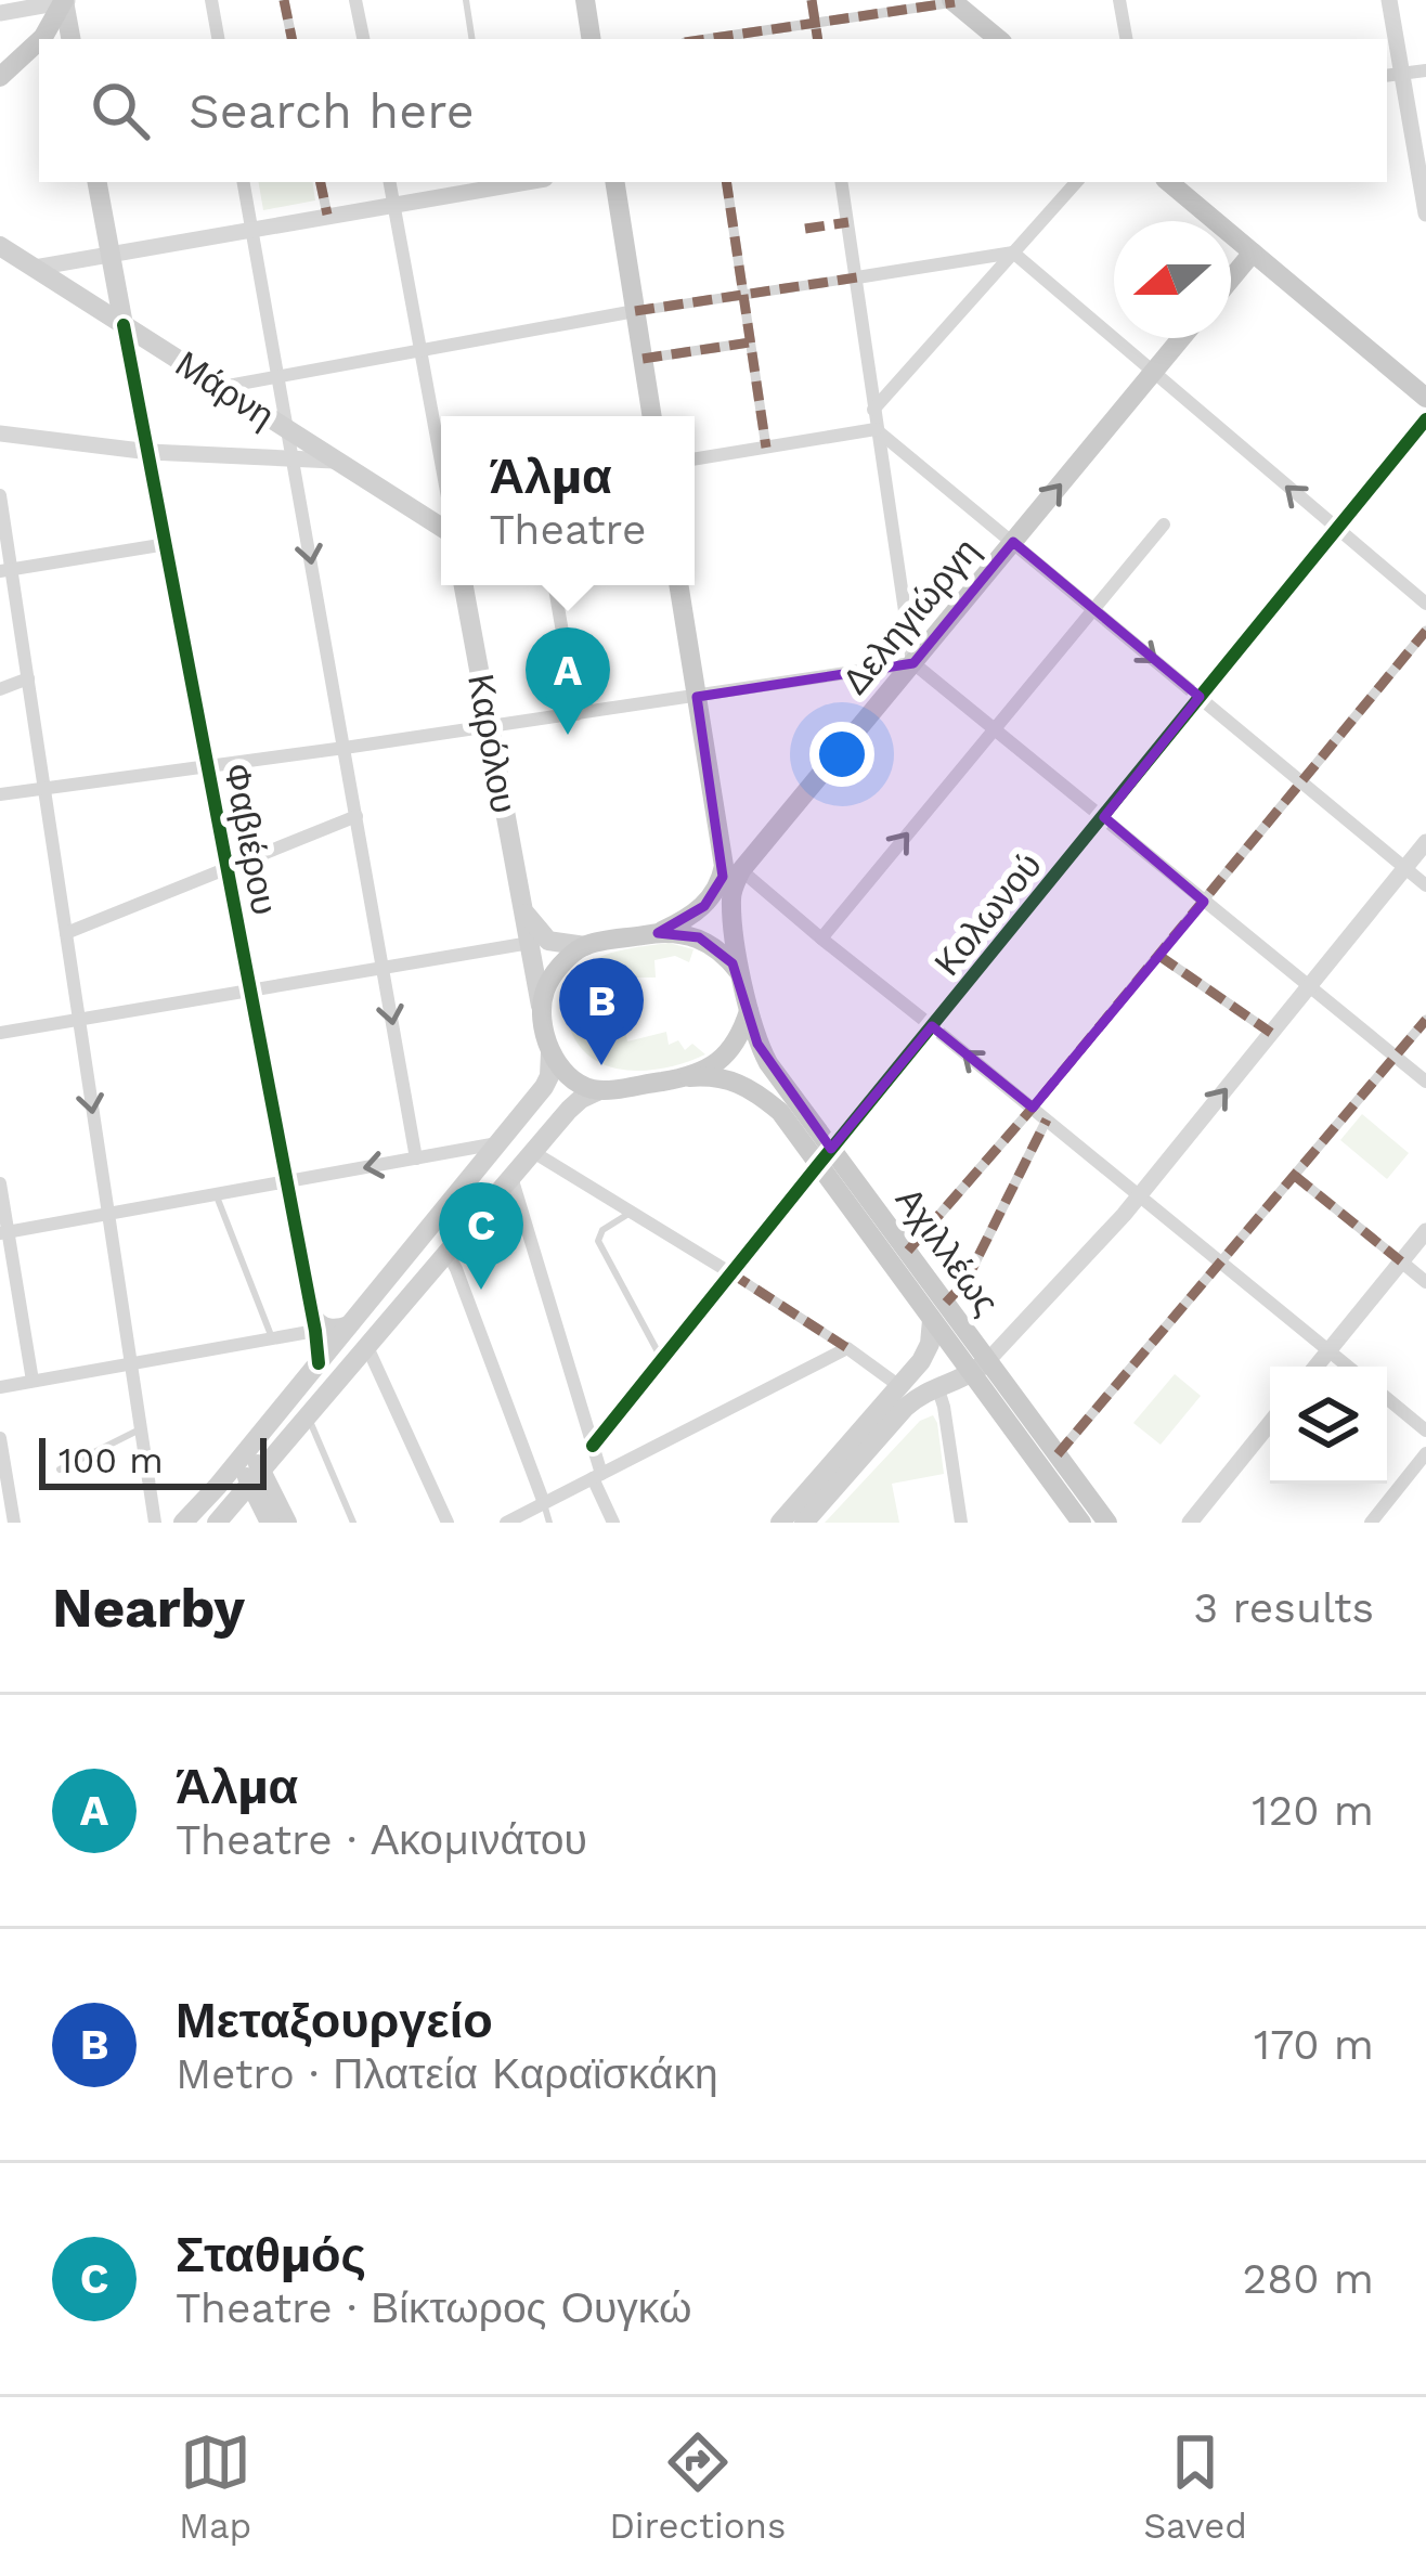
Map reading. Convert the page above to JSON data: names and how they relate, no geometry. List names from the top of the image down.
{
  "streets": {
    "main road": [
      "Μάρνη",
      "Δεληγιώργη",
      "Καρόλου",
      "Αχιλλέως"
    ],
    "street": ["Φαβιέρου", "Κολωνού"]
  },
  "crossings": [
    ["Μάρνη", "Φαβιέρου"],
    ["Καρόλου", "Αχιλλέως"],
    ["Κολωνού", "Αχιλλέως"]
  ],
  "scale_bar": "100 m",
  "north": "left",
  "page": {
    "search": "Search here",
    "popup": ["Άλμα", "Theatre"],
    "pins": ["A", "B", "C"],
    "scale": "100 m",
    "heading": ["Nearby", "3 results"],
    "list": [
      {
        "mark": "A",
        "name": "Άλμα",
        "note": "Theatre · Ακομινάτου",
        "value": "120 m"
      },
      {
        "mark": "B",
        "name": "Μεταξουργείο",
        "note": "Metro · Πλατεία Καραϊσκάκη",
        "value": "170 m"
      },
      {
        "mark": "C",
        "name": "Σταθμός",
        "note": "Theatre · Βίκτωρος Ουγκώ",
        "value": "280 m"
      }
    ],
    "nav": ["Map", "Directions", "Saved"]
  }
}
